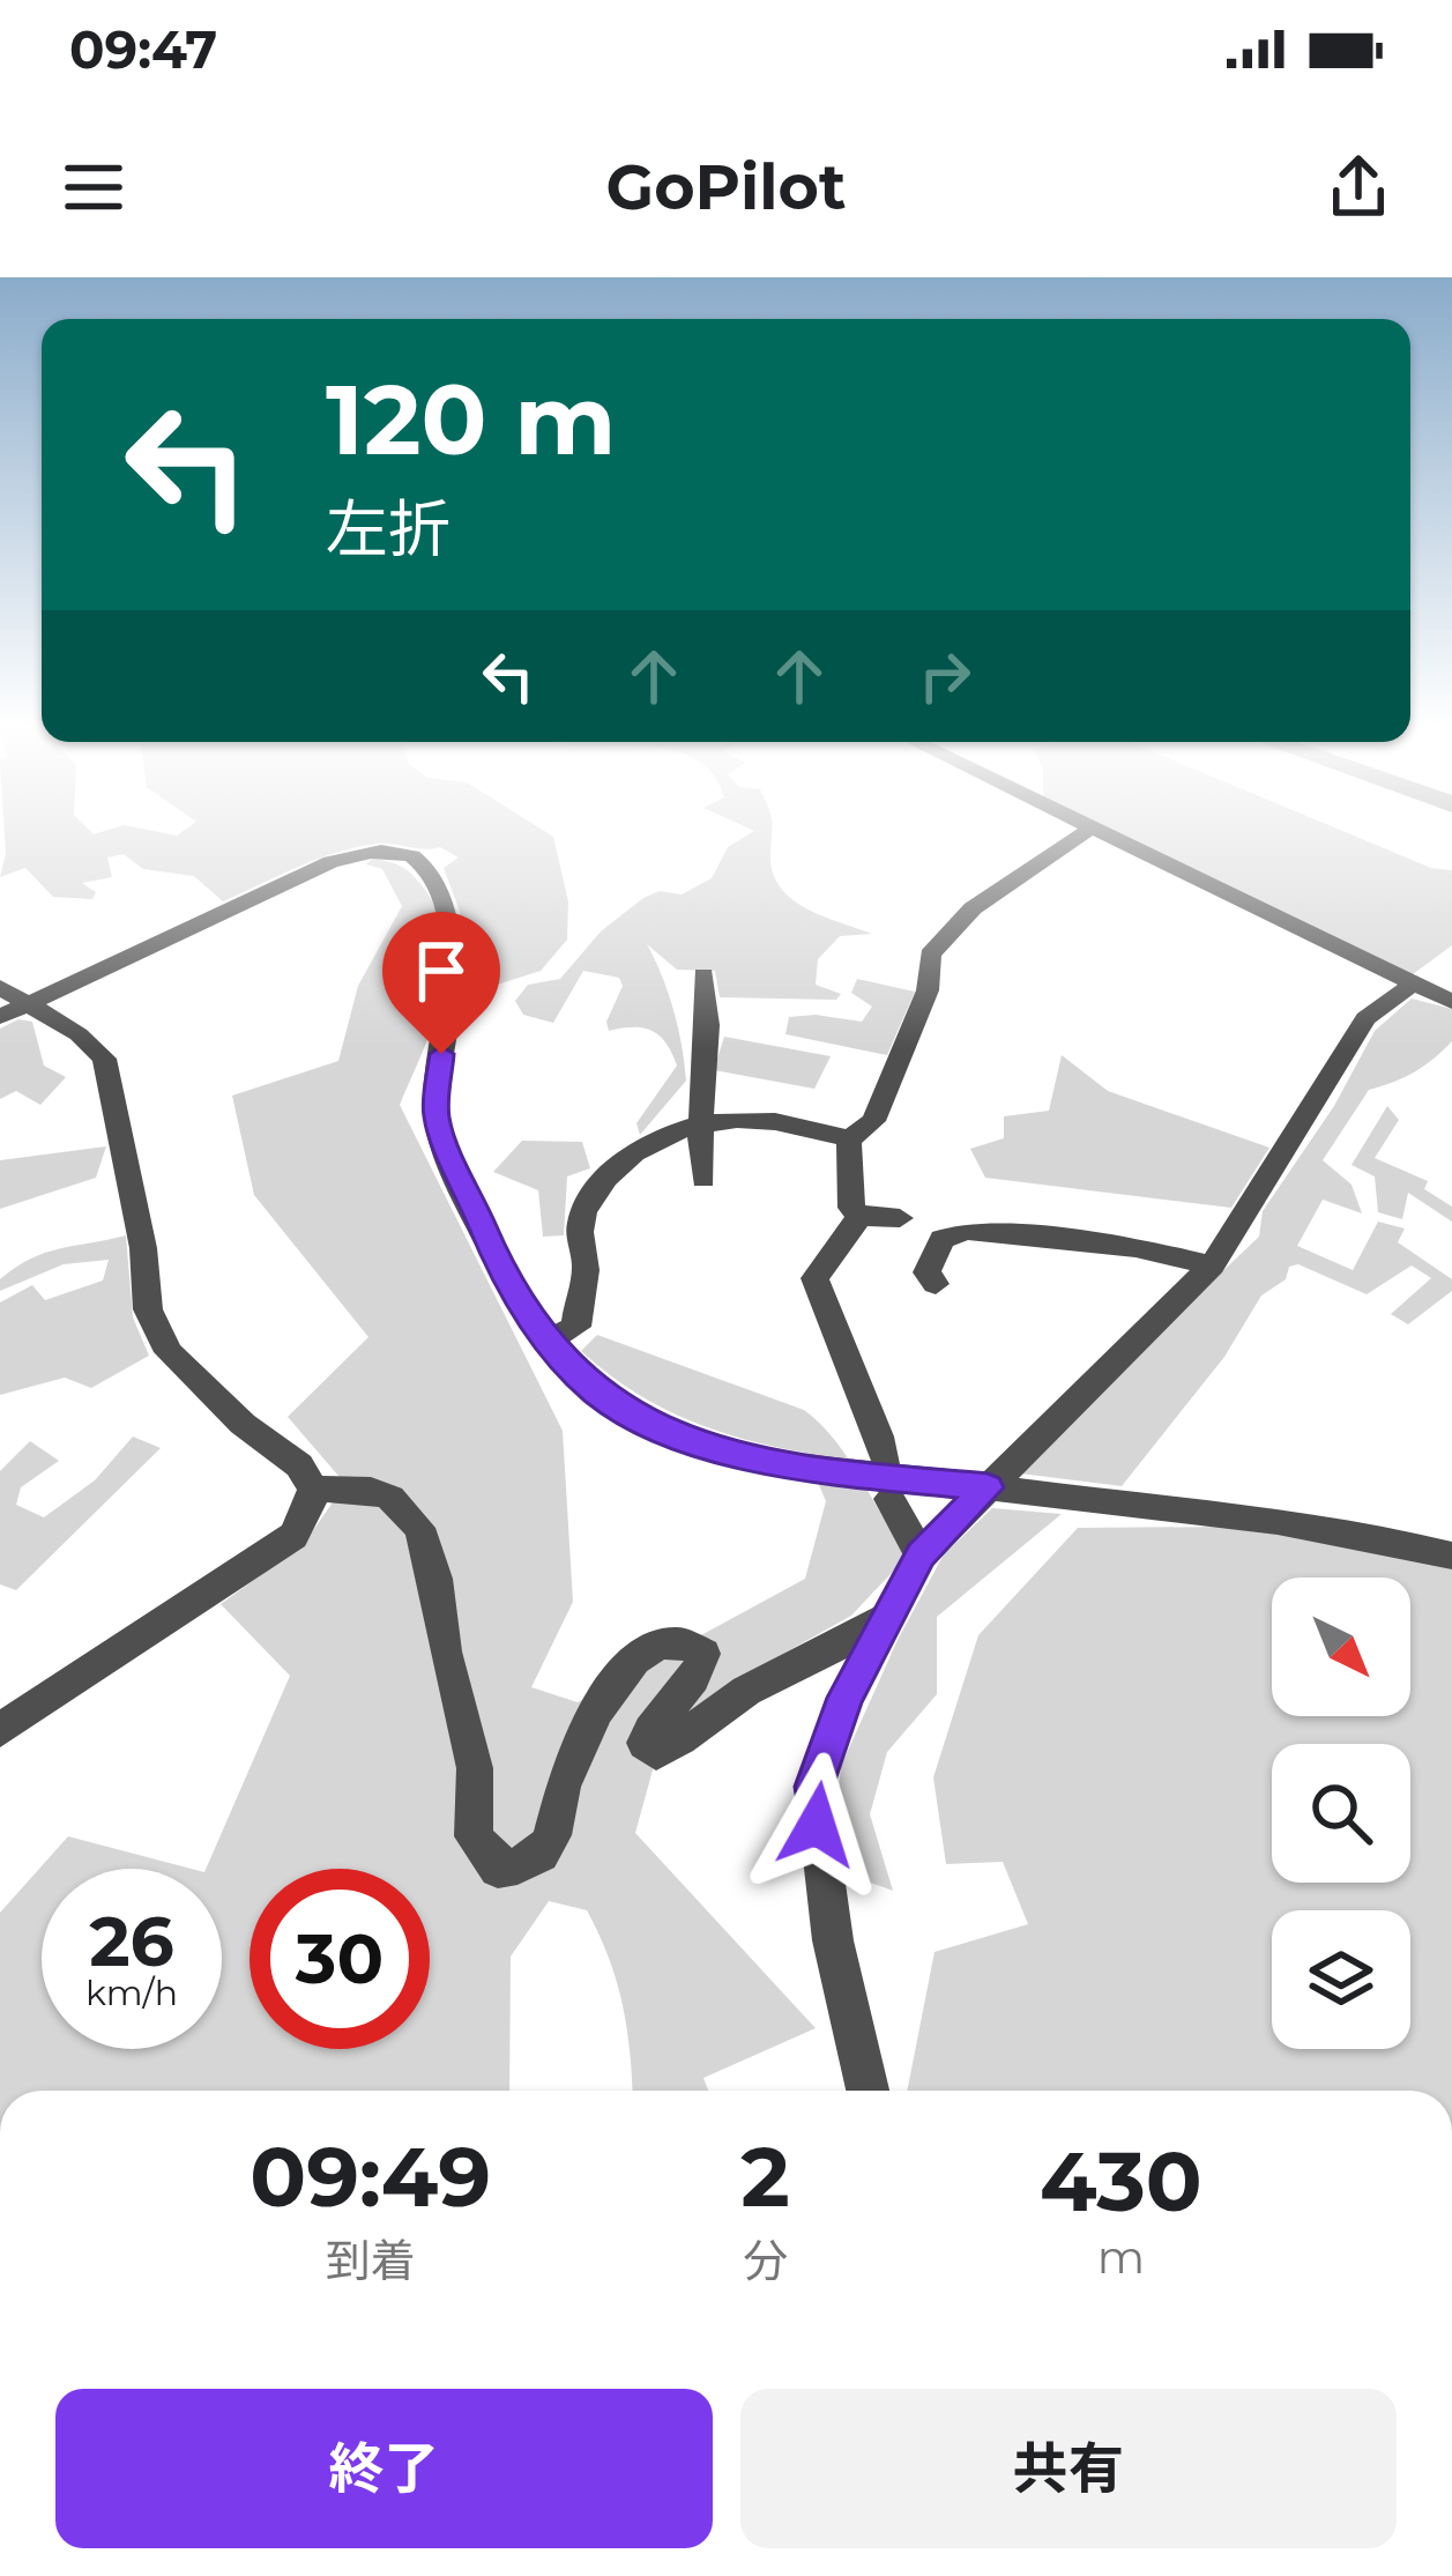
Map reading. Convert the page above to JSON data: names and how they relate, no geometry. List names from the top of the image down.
{
  "north": "bottom right",
  "page": {
    "status": "09:47",
    "header": "GoPilot",
    "turn": ["120 m", "左折"],
    "speed": "26 km/h",
    "limit": "30",
    "eta": [
      "09:49",
      "到着",
      "2",
      "分",
      "430",
      "m"
    ],
    "buttons": ["終了", "共有"]
  }
}
